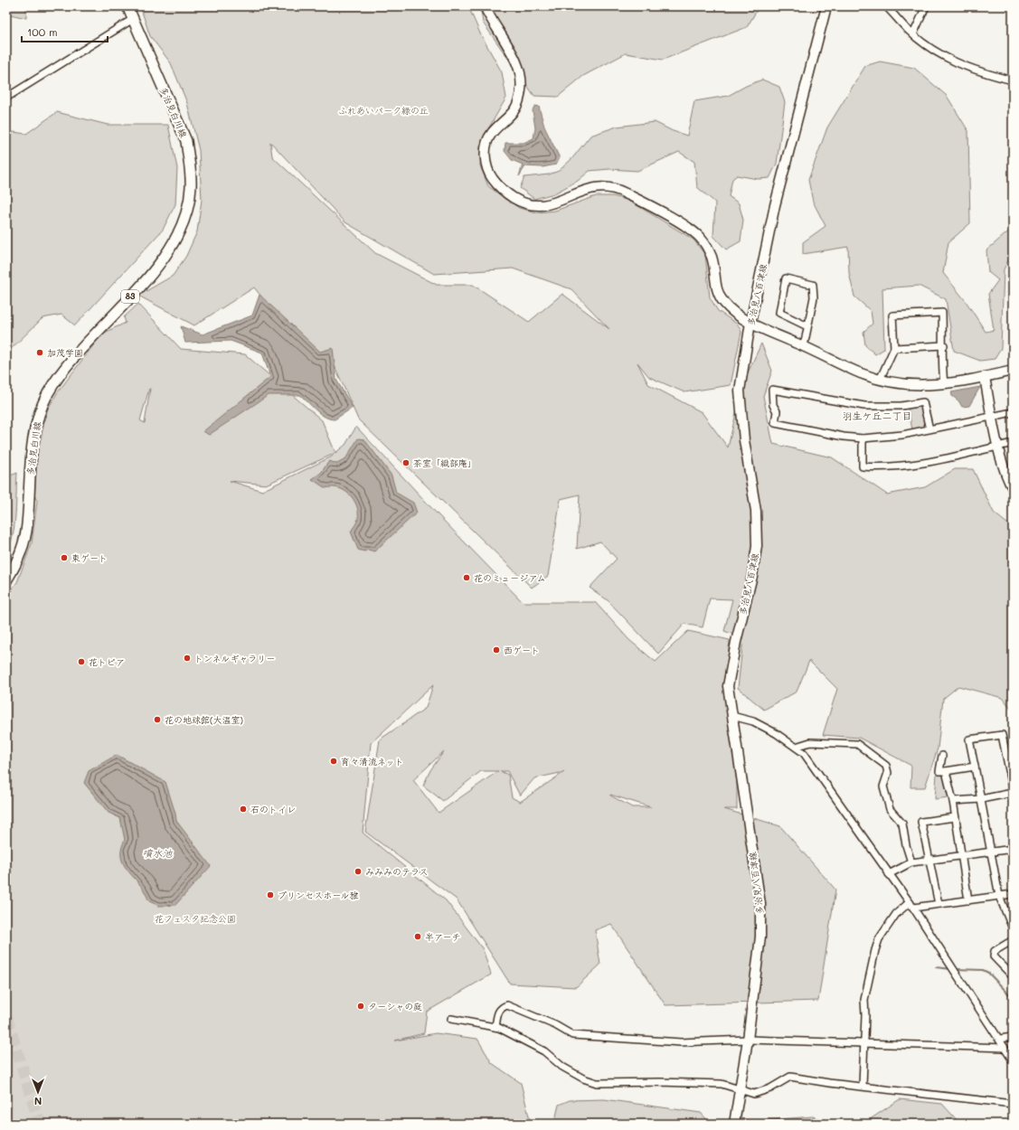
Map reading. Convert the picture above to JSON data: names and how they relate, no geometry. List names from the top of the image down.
{
  "streets": {
    "main road": ["多治見白川線", "多治見八百津線", "83"]
  },
  "districts": ["羽生ケ丘二丁目"],
  "water": ["噴水池"],
  "parks": ["ふれあいパーク緑の丘", "花フェスタ記念公園"],
  "places": [
    "加茂学園",
    "茶室「織部庵」",
    "東ゲート",
    "花のミュージアム",
    "西ゲート",
    "トンネルギャラリー",
    "花トピア",
    "花の地球館(大温室)",
    "育々清流ネット",
    "石のトイレ",
    "みみみのテラス",
    "プリンセスホール雅",
    "半アーチ",
    "ターシャの庭"
  ],
  "scale_bar": "100 m",
  "north": "bottom"
}
